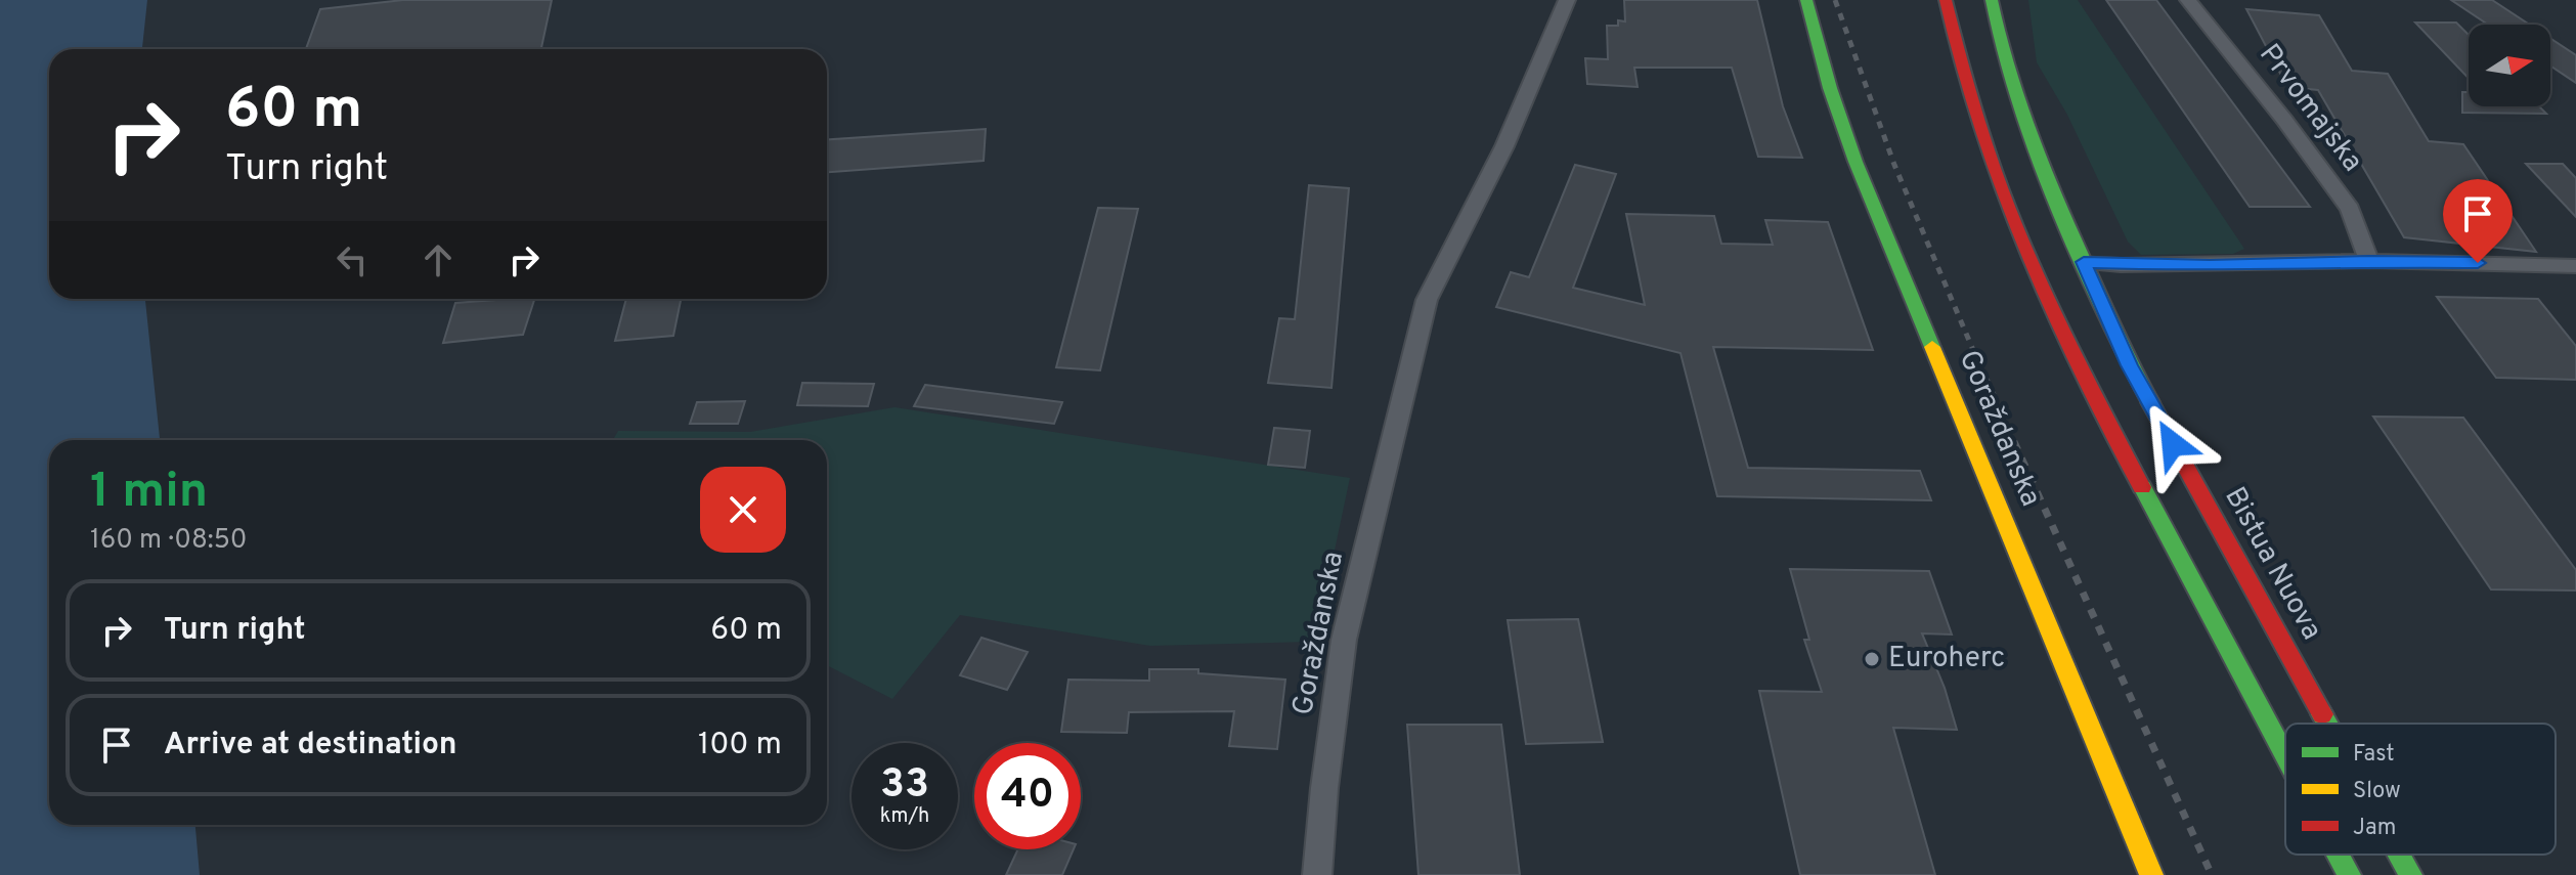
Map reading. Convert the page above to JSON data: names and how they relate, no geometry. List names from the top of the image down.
{
  "streets": {
    "main road": ["Goraždanska", "Bistua Nuova"],
    "street": ["Prvomajska"]
  },
  "places": ["Euroherc"],
  "legend": ["Fast", "Slow", "Jam"],
  "north": "right",
  "page": {
    "turn": ["60 m", "Turn right"],
    "heading": ["1 min", "160 m · 08:50"],
    "list": [
      {
        "name": "Turn right",
        "value": "60 m"
      },
      {
        "name": "Arrive at destination",
        "value": "100 m"
      }
    ],
    "speed": "33 km/h",
    "limit": "40"
  }
}
